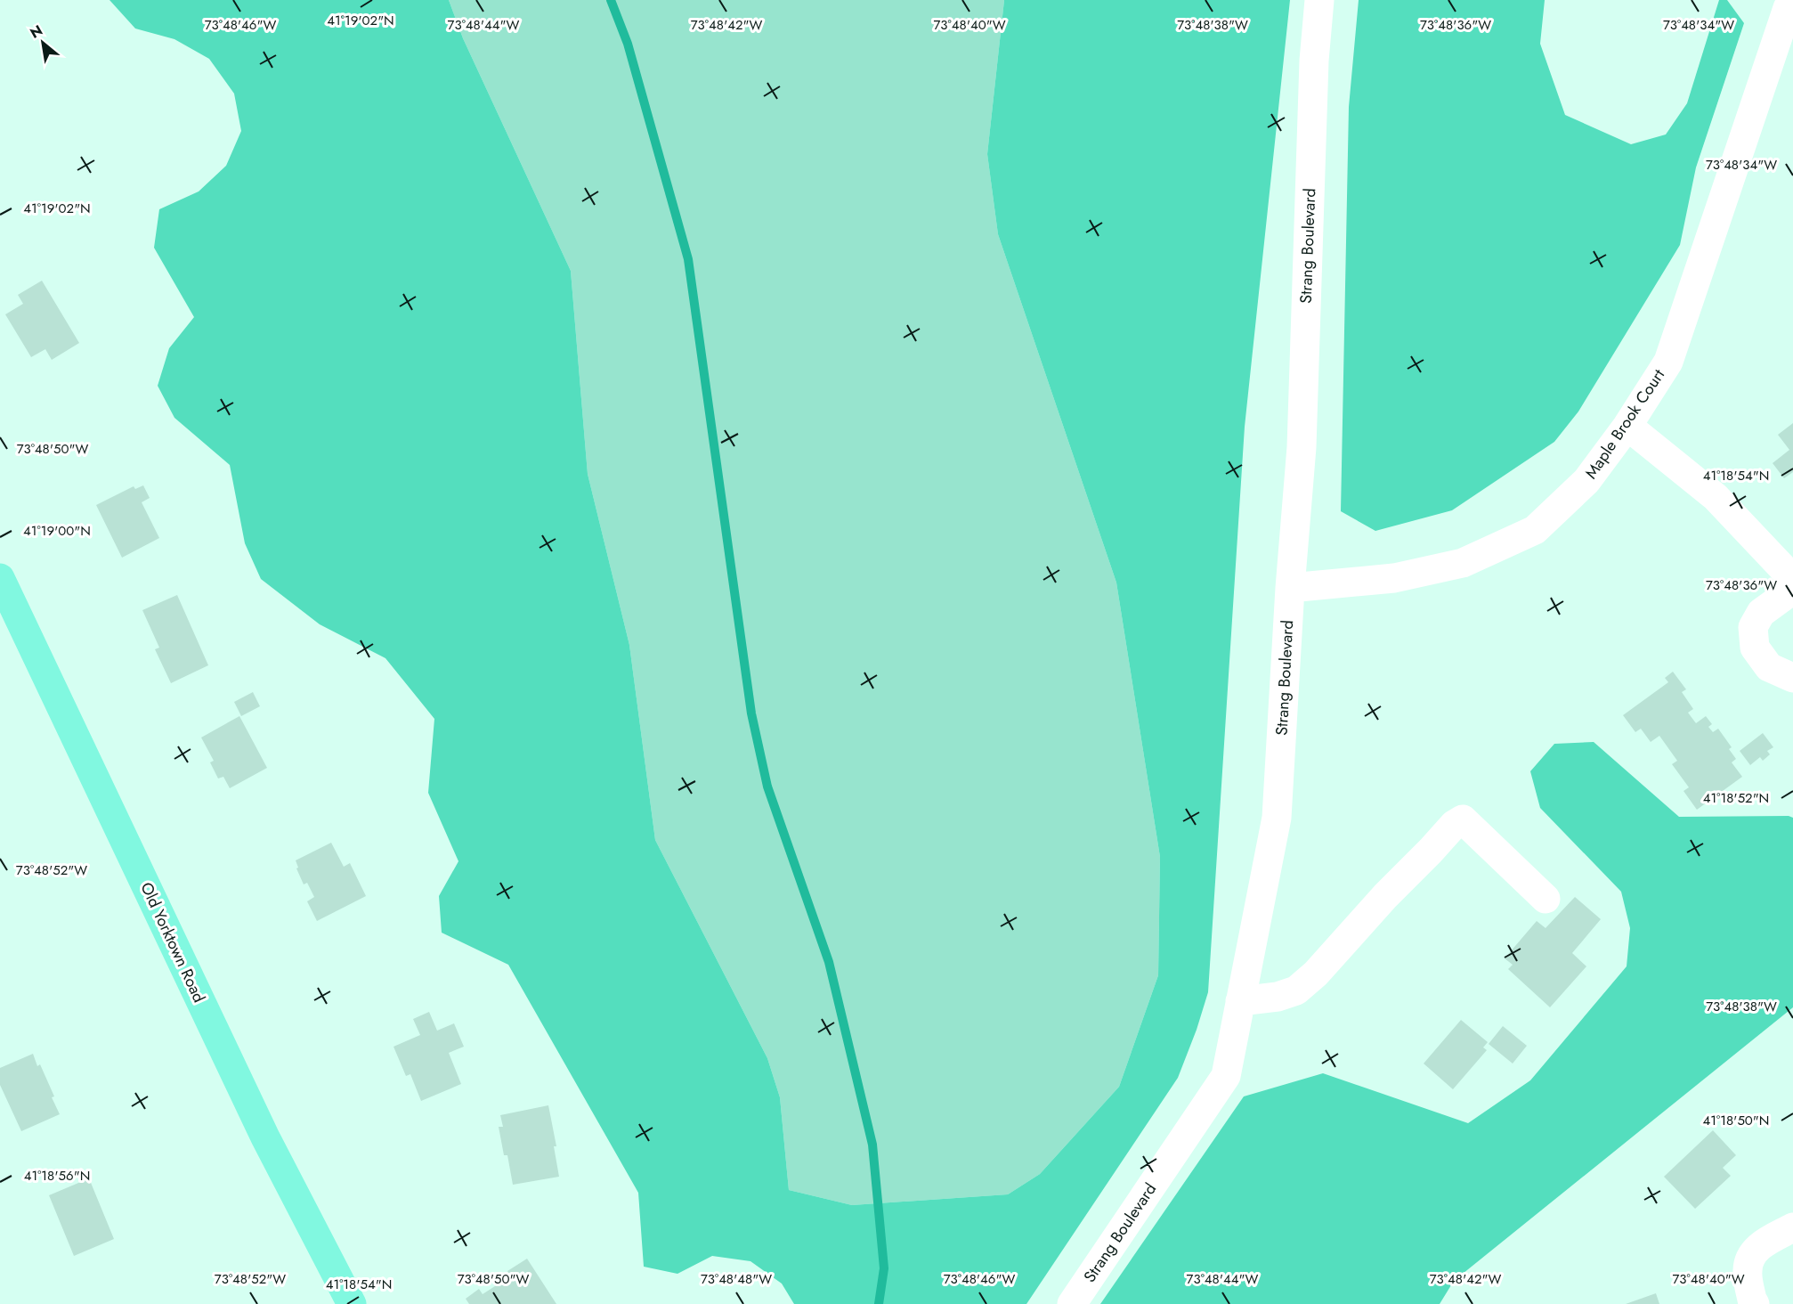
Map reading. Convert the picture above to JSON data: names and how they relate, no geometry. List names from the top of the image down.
{
  "streets": {
    "main road": ["Old Yorktown Road"],
    "street": ["Strang Boulevard", "Maple Brook Court"]
  },
  "crossings": [
    ["Strang Boulevard", "Maple Brook Court"]
  ],
  "north": "top left",
  "coordinates": [
    "41°19'02\"N",
    "73°48'46\"W",
    "73°48'44\"W",
    "73°48'42\"W",
    "73°48'38\"W",
    "73°48'36\"W",
    "73°48'40\"W",
    "73°48'34\"W",
    "73°48'50\"W",
    "41°18'54\"N",
    "41°19'00\"N",
    "41°18'52\"N",
    "73°48'52\"W",
    "41°18'50\"N",
    "41°18'56\"N",
    "73°48'48\"W"
  ]
}
